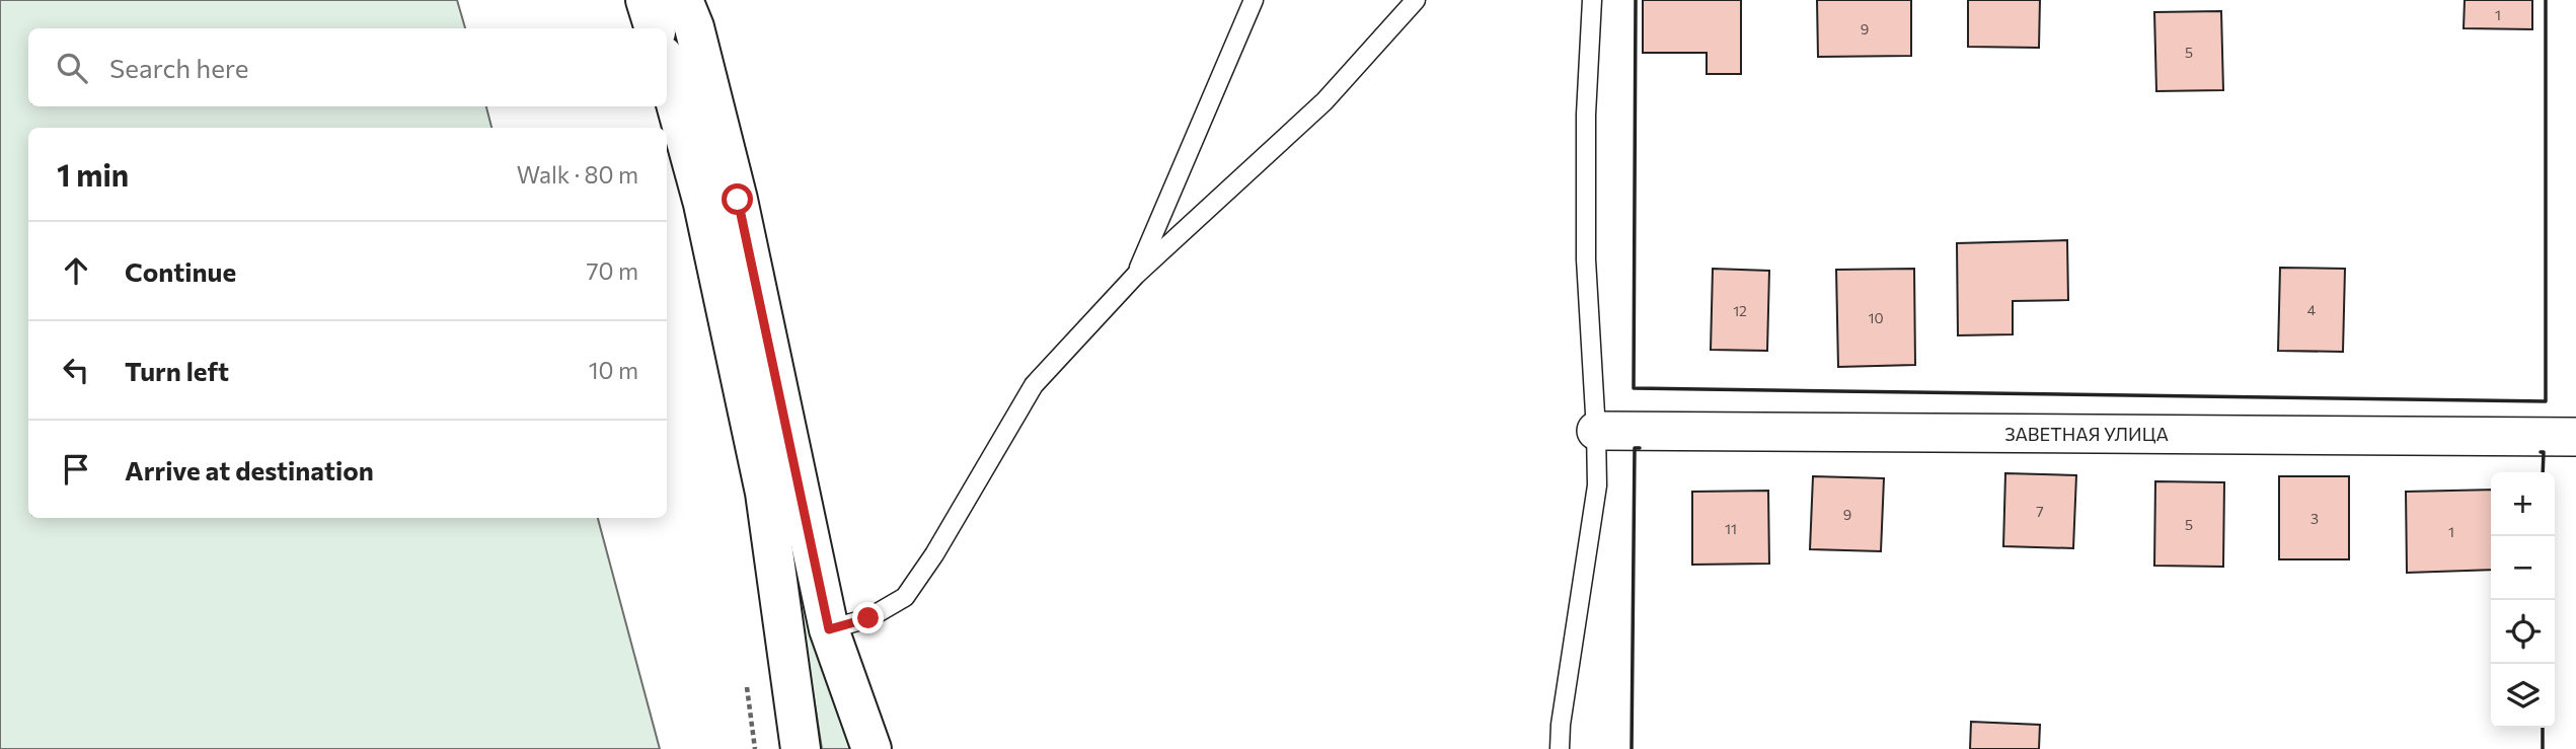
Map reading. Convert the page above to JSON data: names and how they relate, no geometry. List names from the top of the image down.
{
  "streets": {
    "street": ["ЗАВЕТНАЯ УЛИЦА"]
  },
  "house_numbers": [
    "1",
    "9",
    "5",
    "4",
    "12",
    "10",
    "7",
    "9",
    "3",
    "5",
    "11",
    "1"
  ],
  "page": {
    "search": "Search here",
    "heading": ["1 min", "Walk · 80 m"],
    "list": [
      ["Continue", "70 m"],
      ["Turn left", "10 m"],
      "Arrive at destination"
    ],
    "map_buttons": ["+", "−"]
  }
}
